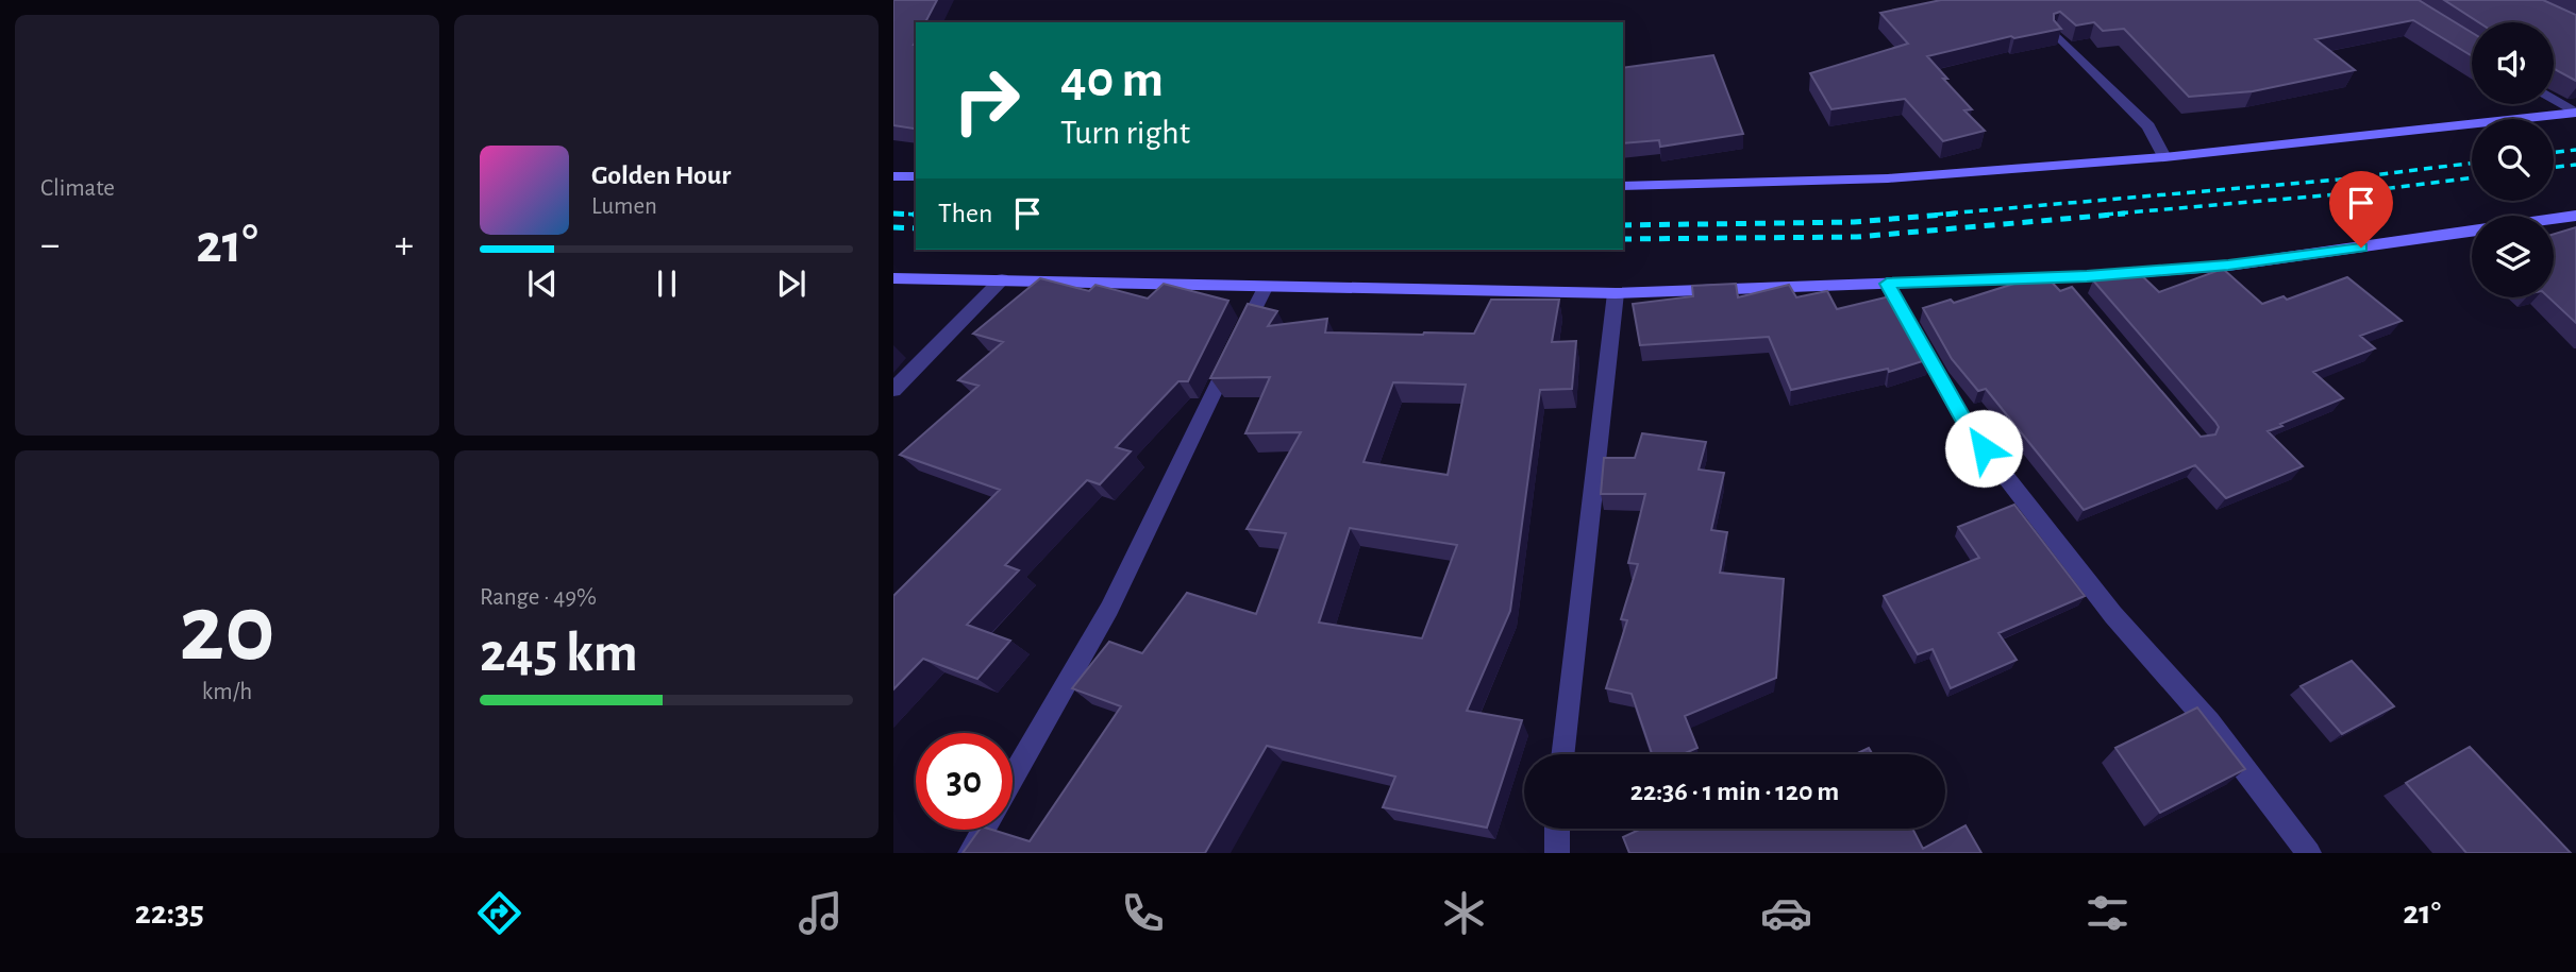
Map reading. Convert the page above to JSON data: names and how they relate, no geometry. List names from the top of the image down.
{
  "page": {
    "tile": [
      "Climate",
      ["20", "km/h"],
      ["Range · 49%", "245 km"]
    ],
    "turn": ["40 m", "Turn right"],
    "song": ["Golden Hour", "Lumen"],
    "then": "Then",
    "heat": ["−", "21°", "+"],
    "limit": "30",
    "trip": "22:36 · 1 min · 120 m",
    "tabs": ["22:35", "21°"]
  }
}
